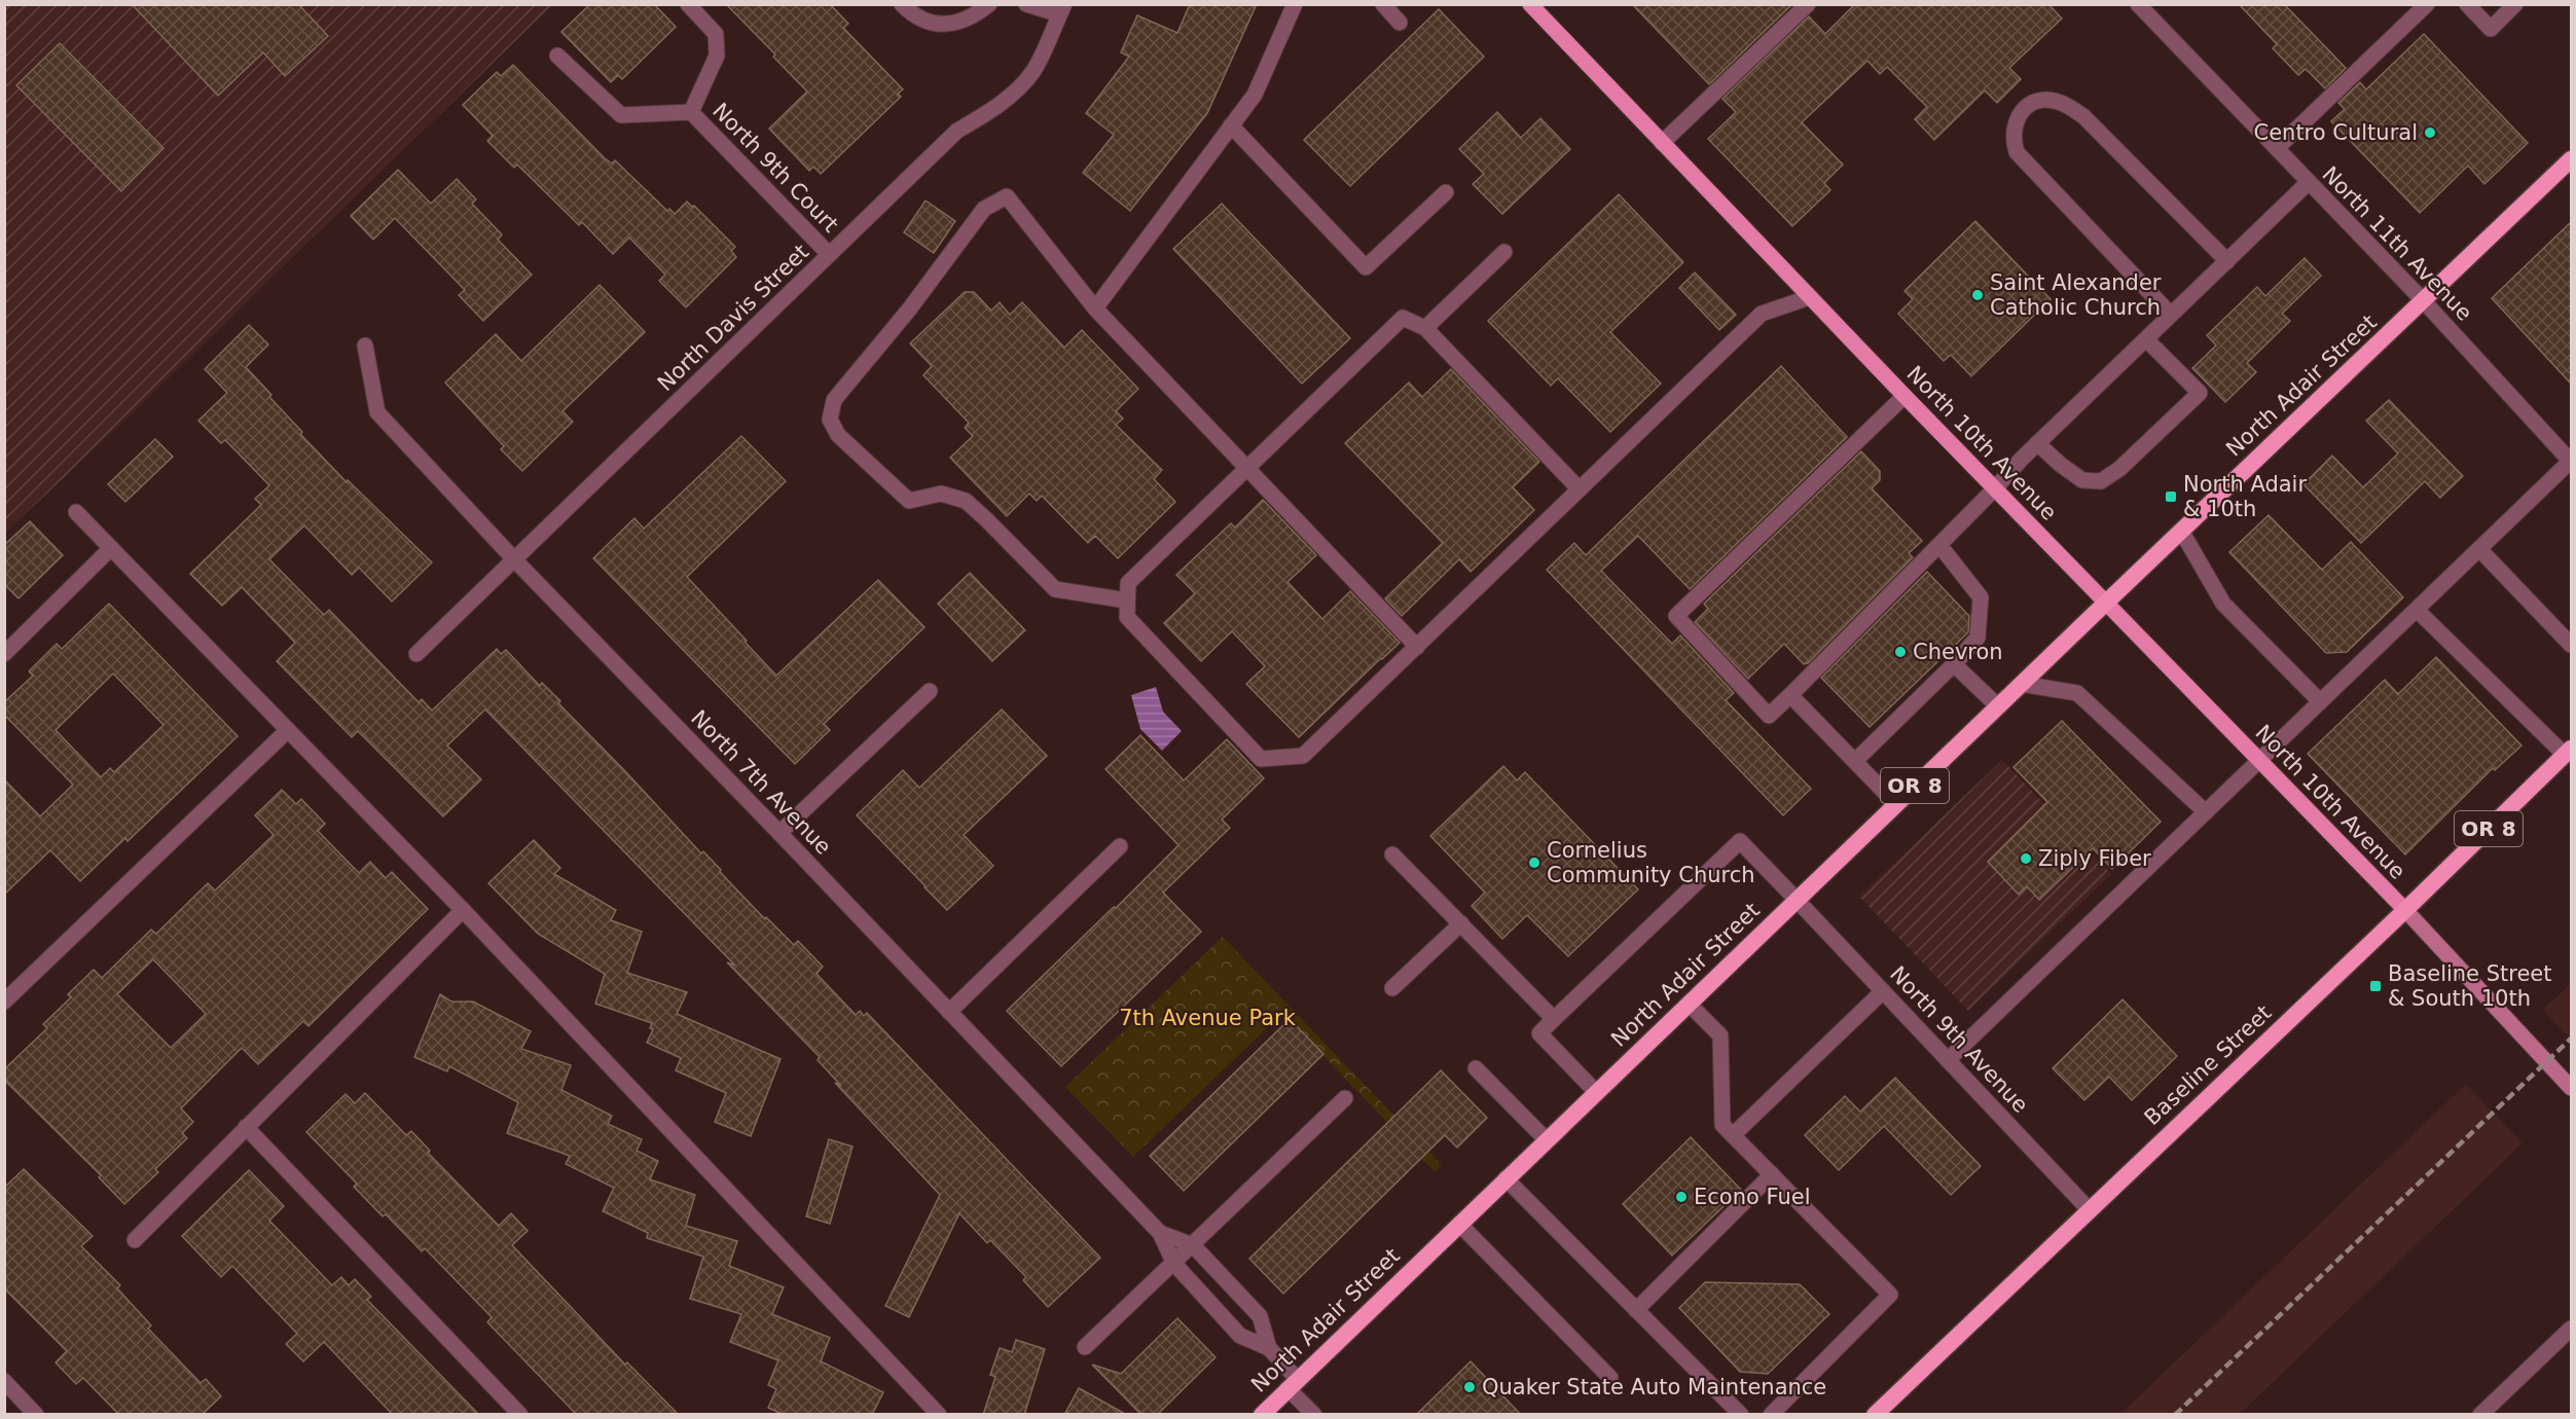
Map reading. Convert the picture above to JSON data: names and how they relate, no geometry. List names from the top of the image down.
{
  "streets": {
    "highway": ["North Adair Street", "OR 8", "Baseline Street"],
    "main road": ["North 10th Avenue"],
    "street": [
      "North 9th Court",
      "North 11th Avenue",
      "North Davis Street",
      "North 7th Avenue",
      "North 9th Avenue"
    ]
  },
  "crossings": [
    ["North 9th Court", "North Davis Street"],
    ["North 11th Avenue", "North Adair Street"],
    ["North Davis Street", "North 7th Avenue"],
    ["North Adair Street", "North 10th Avenue"],
    ["North Adair Street", "North 7th Avenue"],
    ["North Adair Street", "North 9th Avenue"],
    ["North 10th Avenue", "Baseline Street"],
    ["North 9th Avenue", "Baseline Street"]
  ],
  "parks": ["7th Avenue Park"],
  "places": {
    "other": [
      "Centro Cultural",
      "Saint Alexander Catholic Church",
      "Chevron",
      "Ziply Fiber",
      "Cornelius Community Church",
      "Econo Fuel",
      "Quaker State Auto Maintenance"
    ],
    "transit": ["North Adair & 10th", "Baseline Street & South 10th"]
  }
}
